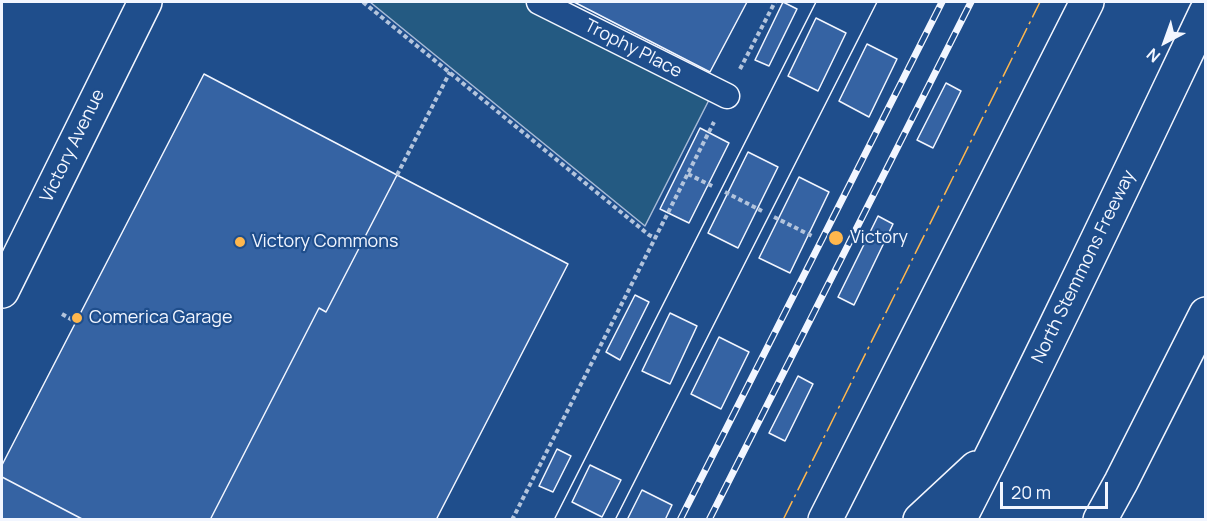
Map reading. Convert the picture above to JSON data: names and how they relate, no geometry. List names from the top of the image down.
{
  "streets": {
    "main road": ["Victory Avenue", "North Stemmons Freeway"],
    "street": ["Trophy Place"]
  },
  "places": ["Victory", "Victory Commons", "Comerica Garage"],
  "scale_bar": "20 m",
  "north": "bottom left"
}
